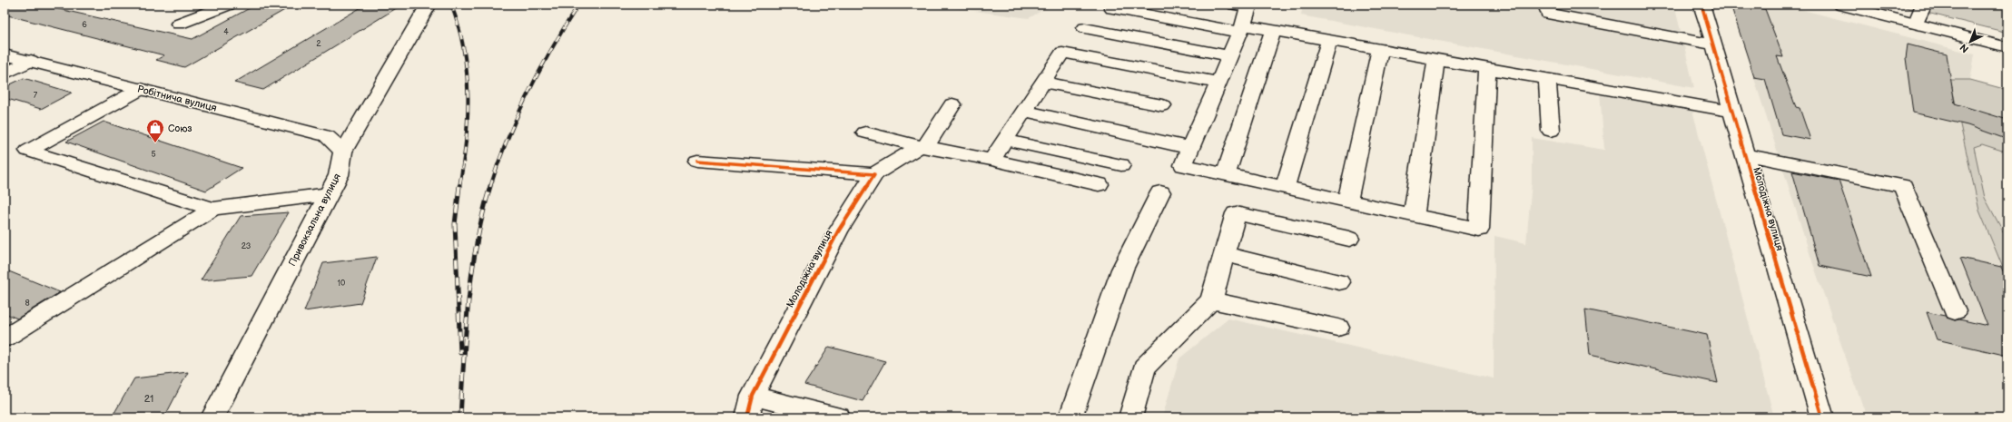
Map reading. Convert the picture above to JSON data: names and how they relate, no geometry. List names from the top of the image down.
{
  "streets": {
    "main road": ["Робітнича вулиця", "Молодіжна вулиця", "Привокзальна вулиця"]
  },
  "crossings": [
    ["Робітнича вулиця", "Привокзальна вулиця"]
  ],
  "places": {
    "shop": ["Союз"]
  },
  "house_numbers": [
    "6",
    "4",
    "2",
    "7",
    "5",
    "23",
    "10",
    "8",
    "21"
  ],
  "north": "bottom left"
}
